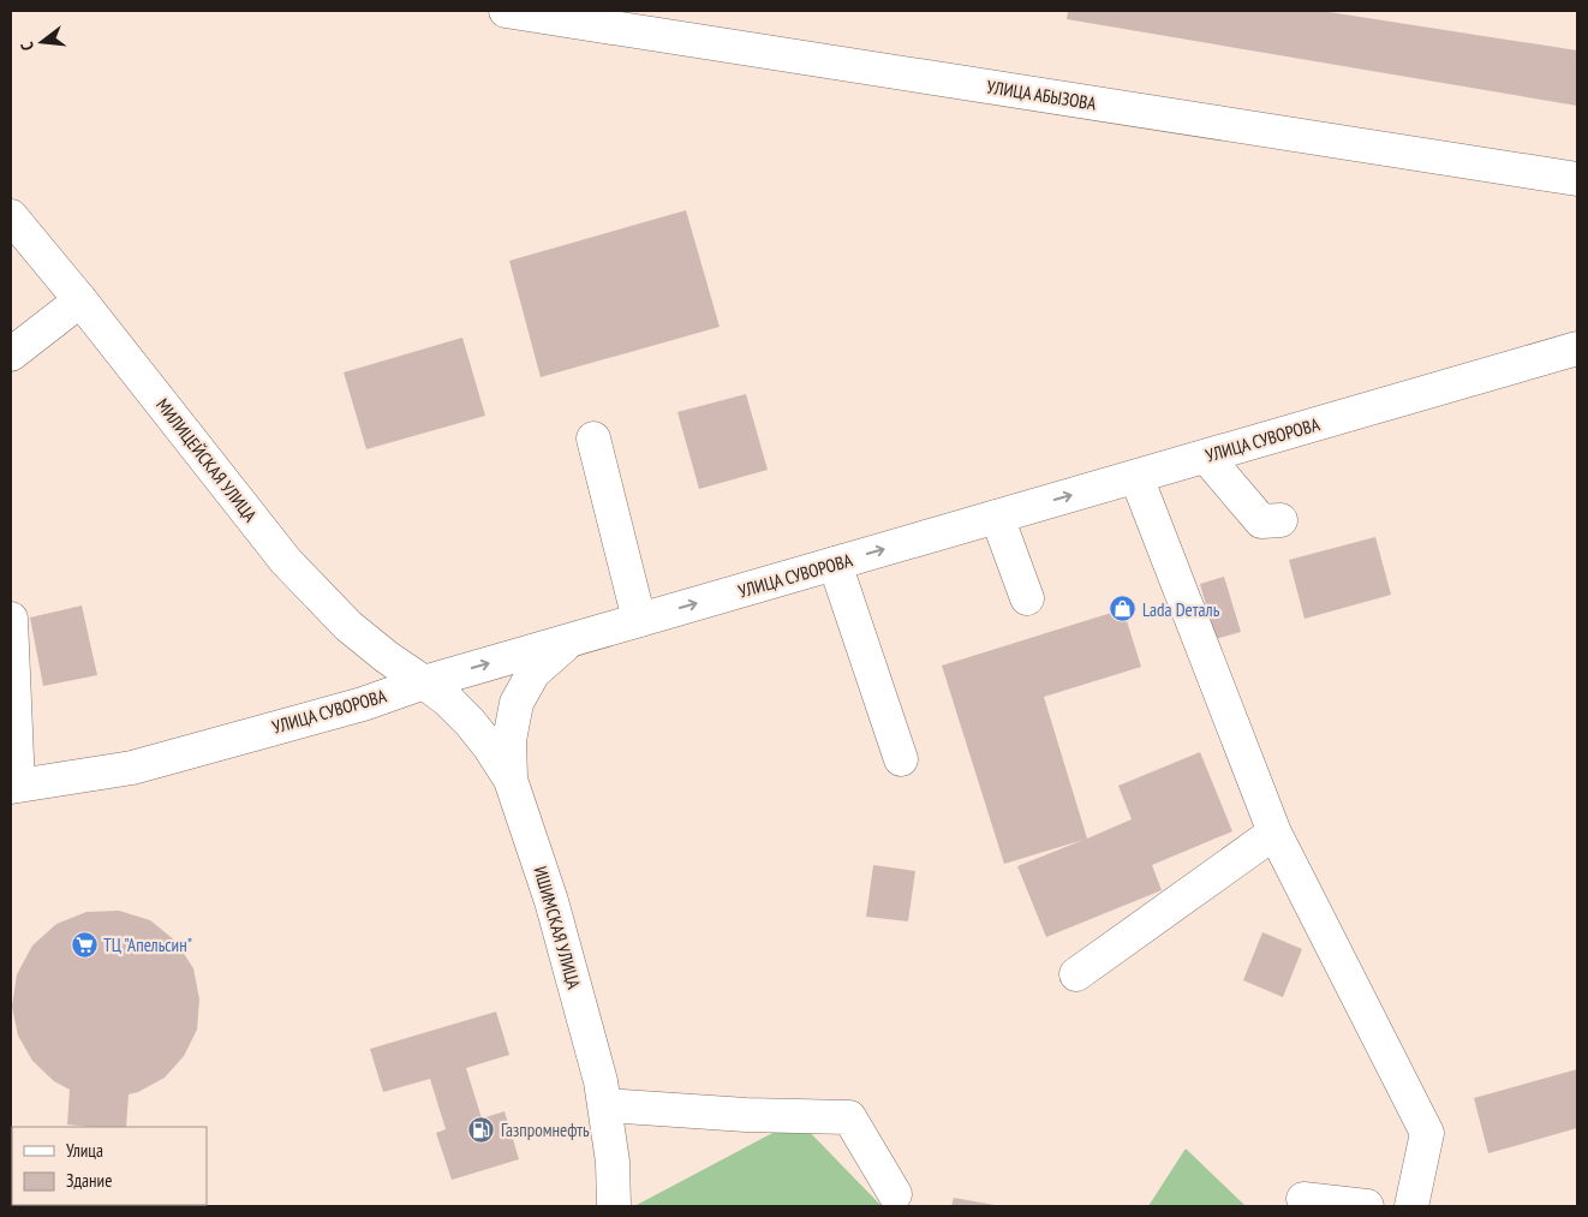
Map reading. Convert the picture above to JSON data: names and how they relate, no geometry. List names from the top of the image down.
{
  "streets": {
    "main road": [
      "УЛИЦА АБЫЗОВА",
      "УЛИЦА СУВОРОВА",
      "МИЛИЦЕЙСКАЯ УЛИЦА",
      "ИШИМСКАЯ УЛИЦА"
    ]
  },
  "crossings": [
    ["УЛИЦА СУВОРОВА", "МИЛИЦЕЙСКАЯ УЛИЦА"],
    ["УЛИЦА СУВОРОВА", "ИШИМСКАЯ УЛИЦА"],
    ["МИЛИЦЕЙСКАЯ УЛИЦА", "ИШИМСКАЯ УЛИЦА"]
  ],
  "one_way": ["УЛИЦА СУВОРОВА"],
  "places": {
    "shop": ["Lada Dеталь"],
    "supermarket": ["ТЦ \"Апельсин\""],
    "fuel station": ["Газпромнефть"]
  },
  "legend": ["Улица", "Здание"],
  "north": "left"
}
